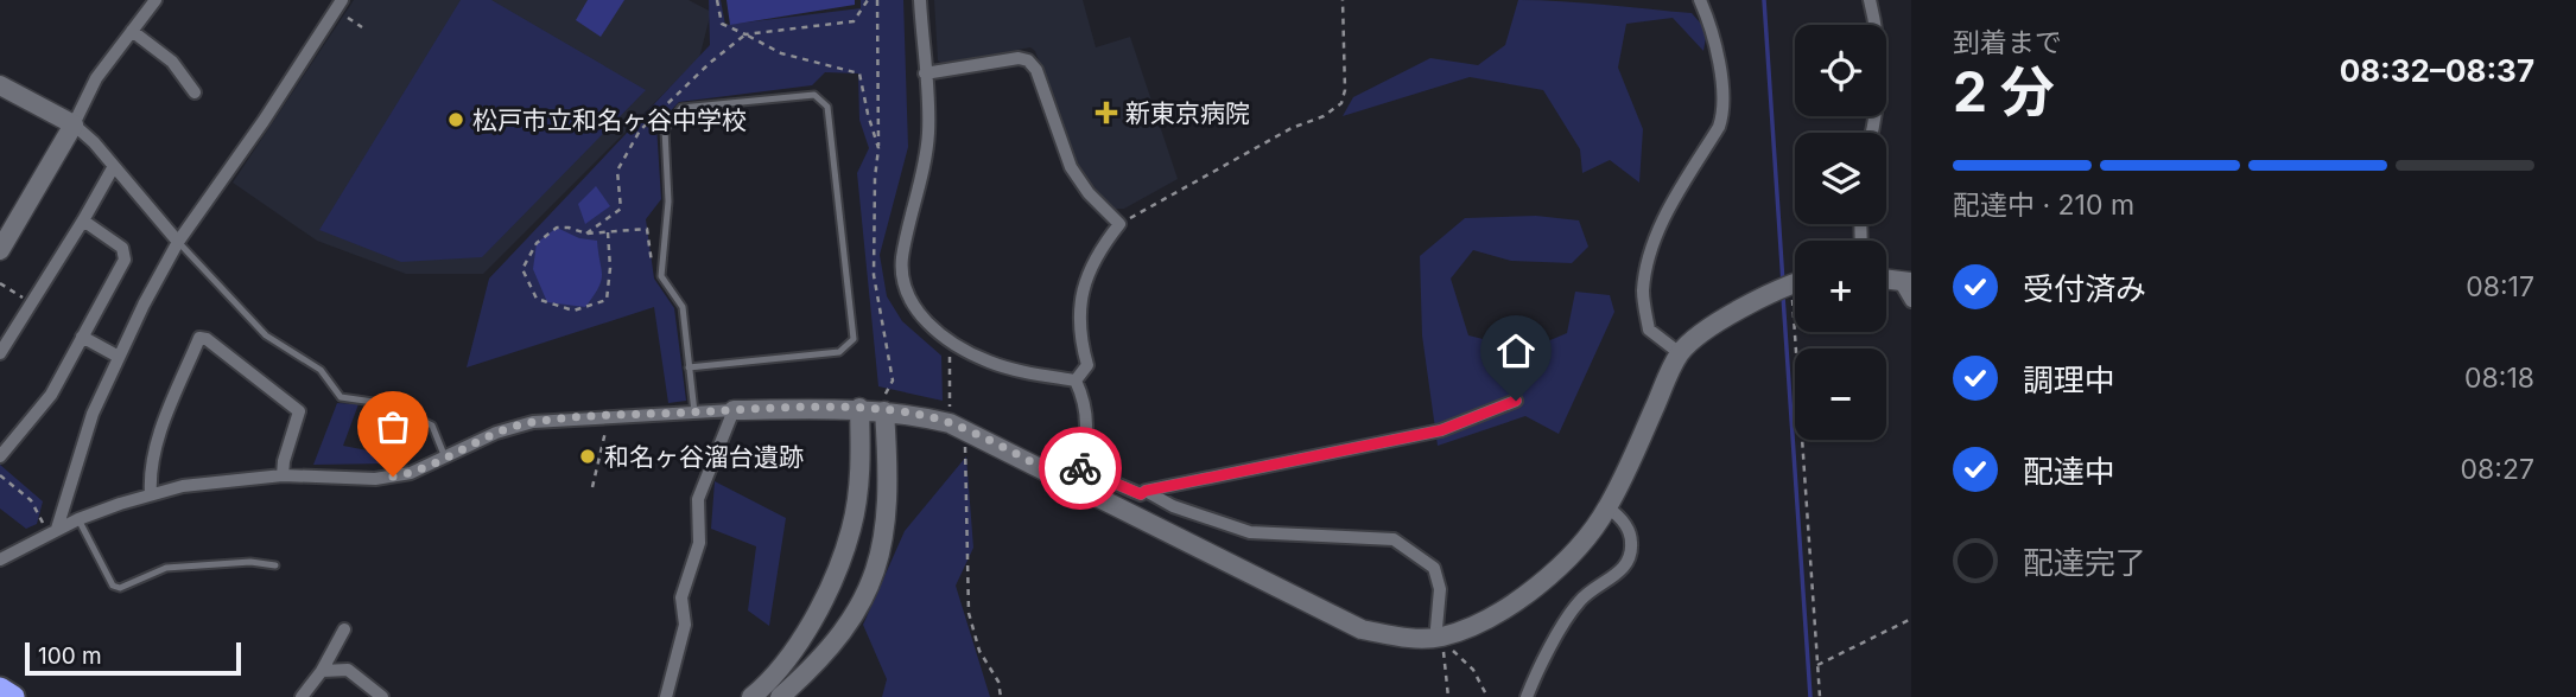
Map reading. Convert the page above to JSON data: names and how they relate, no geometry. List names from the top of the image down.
{
  "places": {
    "health": ["新東京病院"],
    "other": ["松戸市立和名ヶ谷中学校", "和名ヶ谷溜台遺跡"]
  },
  "scale_bar": "100 m",
  "page": {
    "heading": ["2 分", "到着まで", "08:32–08:37"],
    "map_buttons": ["+", "−"],
    "bar": "配達中 · 210 m",
    "list": [
      ["受付済み", "08:17"],
      ["調理中", "08:18"],
      ["配達中", "08:27"],
      "配達完了"
    ],
    "scale": "100 m"
  }
}
